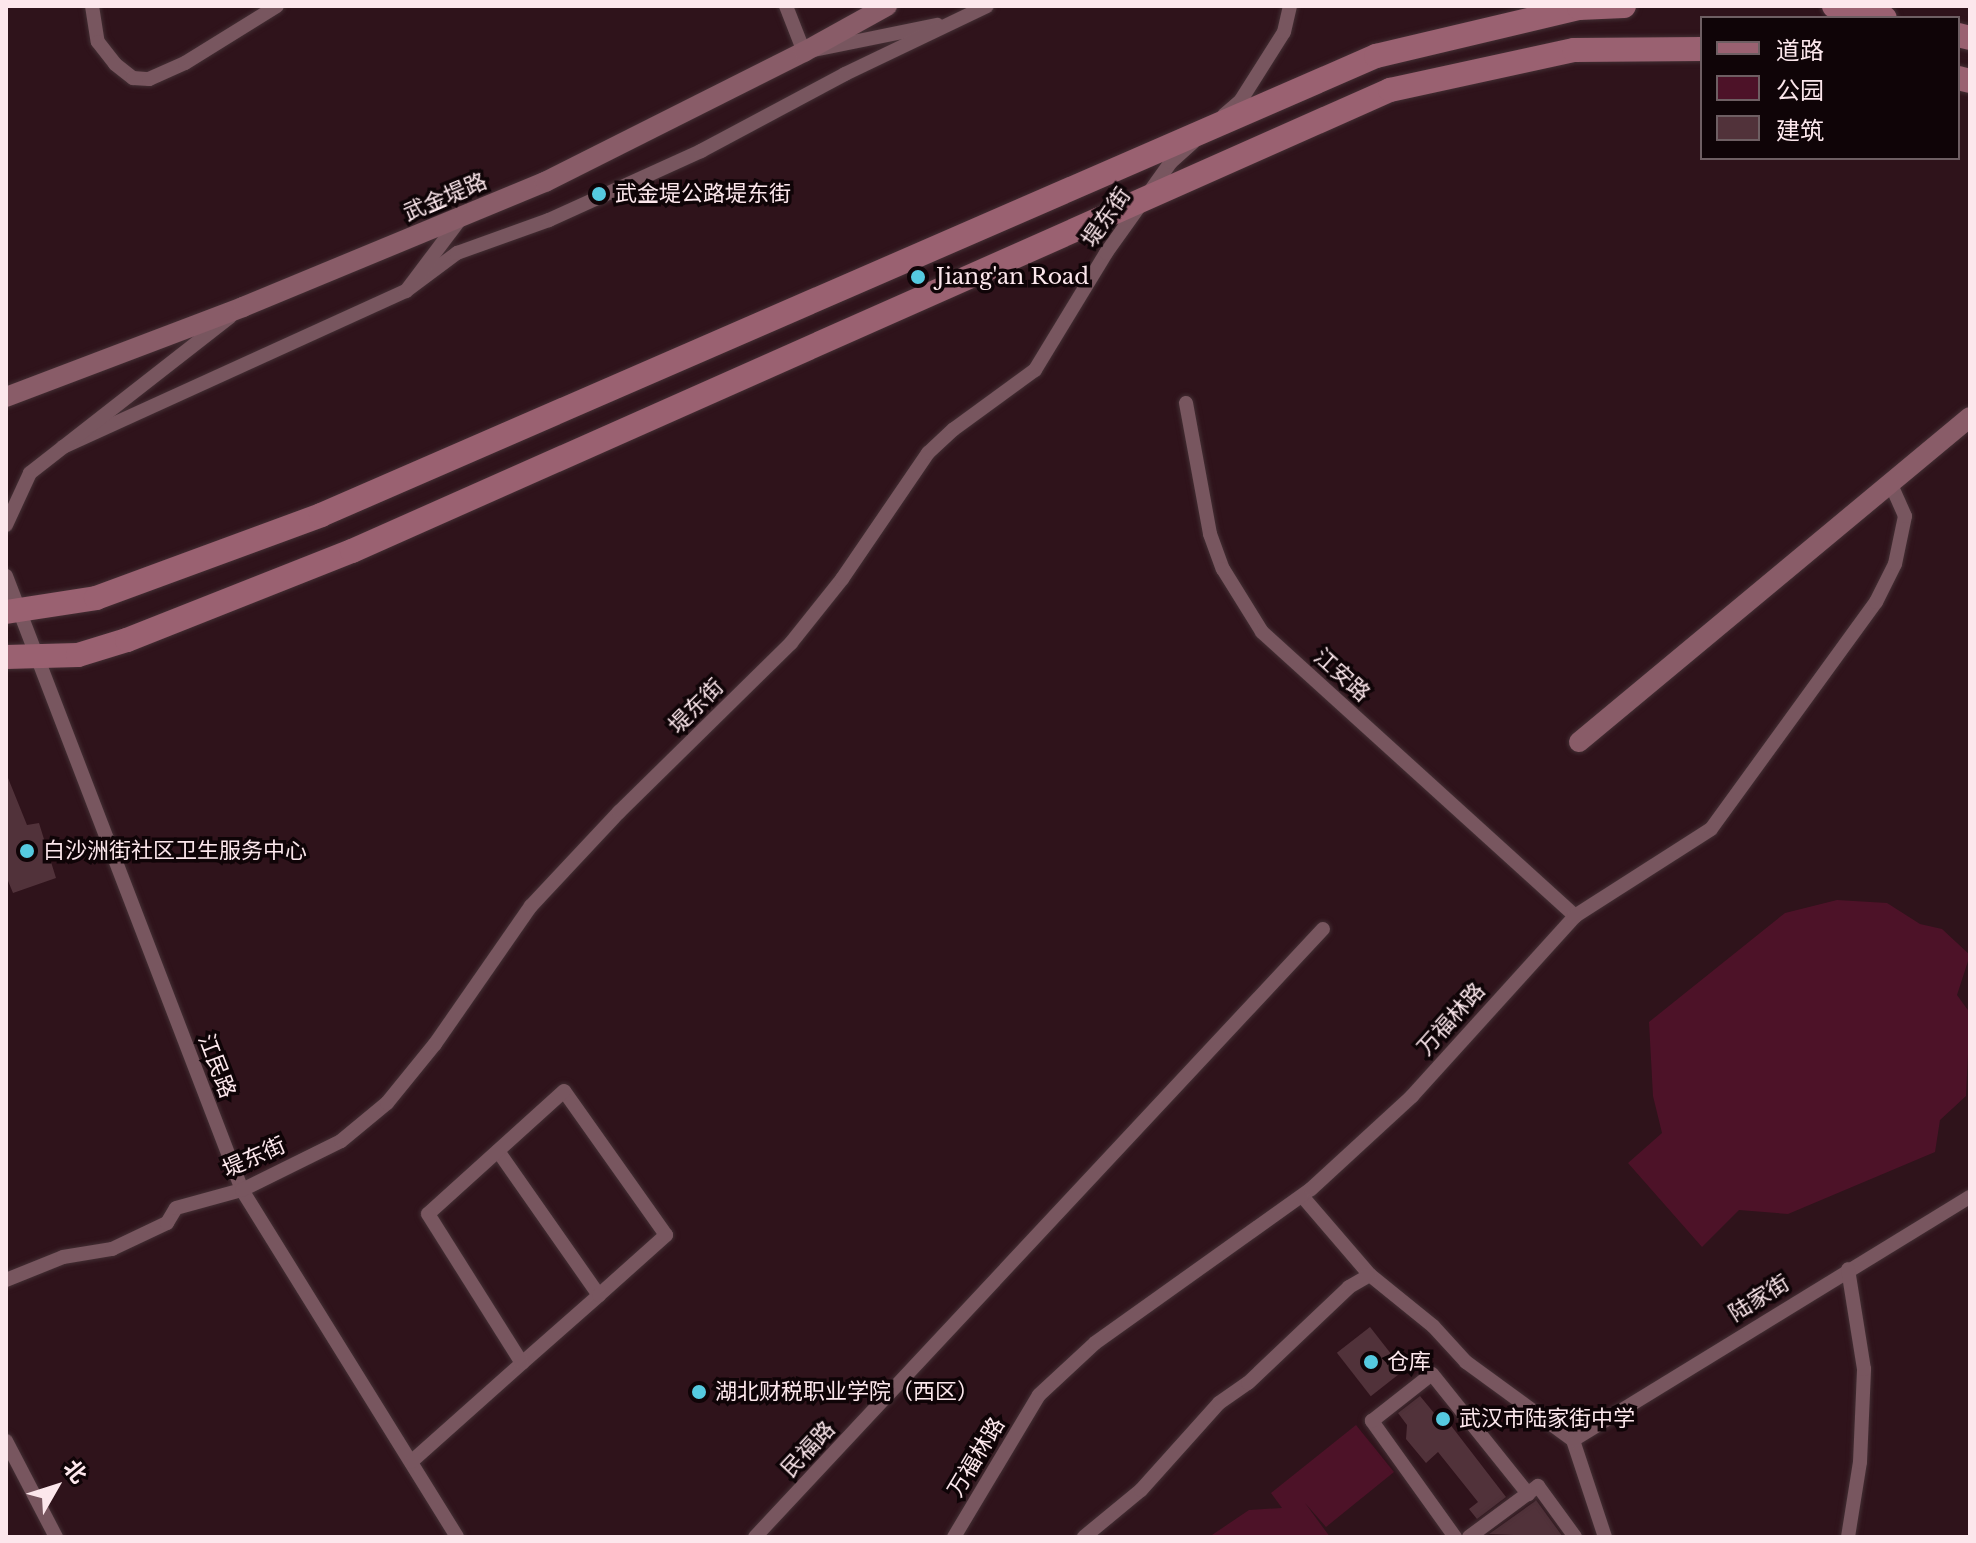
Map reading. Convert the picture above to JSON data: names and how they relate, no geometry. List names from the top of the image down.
{
  "streets": {
    "street": [
      "武金堤路",
      "堤东街",
      "江安路",
      "万福林路",
      "江民路",
      "陆家街",
      "民福路"
    ]
  },
  "crossings": [
    ["堤东街", "江民路"],
    ["江安路", "万福林路"]
  ],
  "places": [
    "武金堤公路堤东街",
    "Jiang'an Road",
    "白沙洲街社区卫生服务中心",
    "仓库",
    "湖北财税职业学院（西区）",
    "武汉市陆家街中学"
  ],
  "legend": ["道路", "公园", "建筑"],
  "north": "top right"
}
